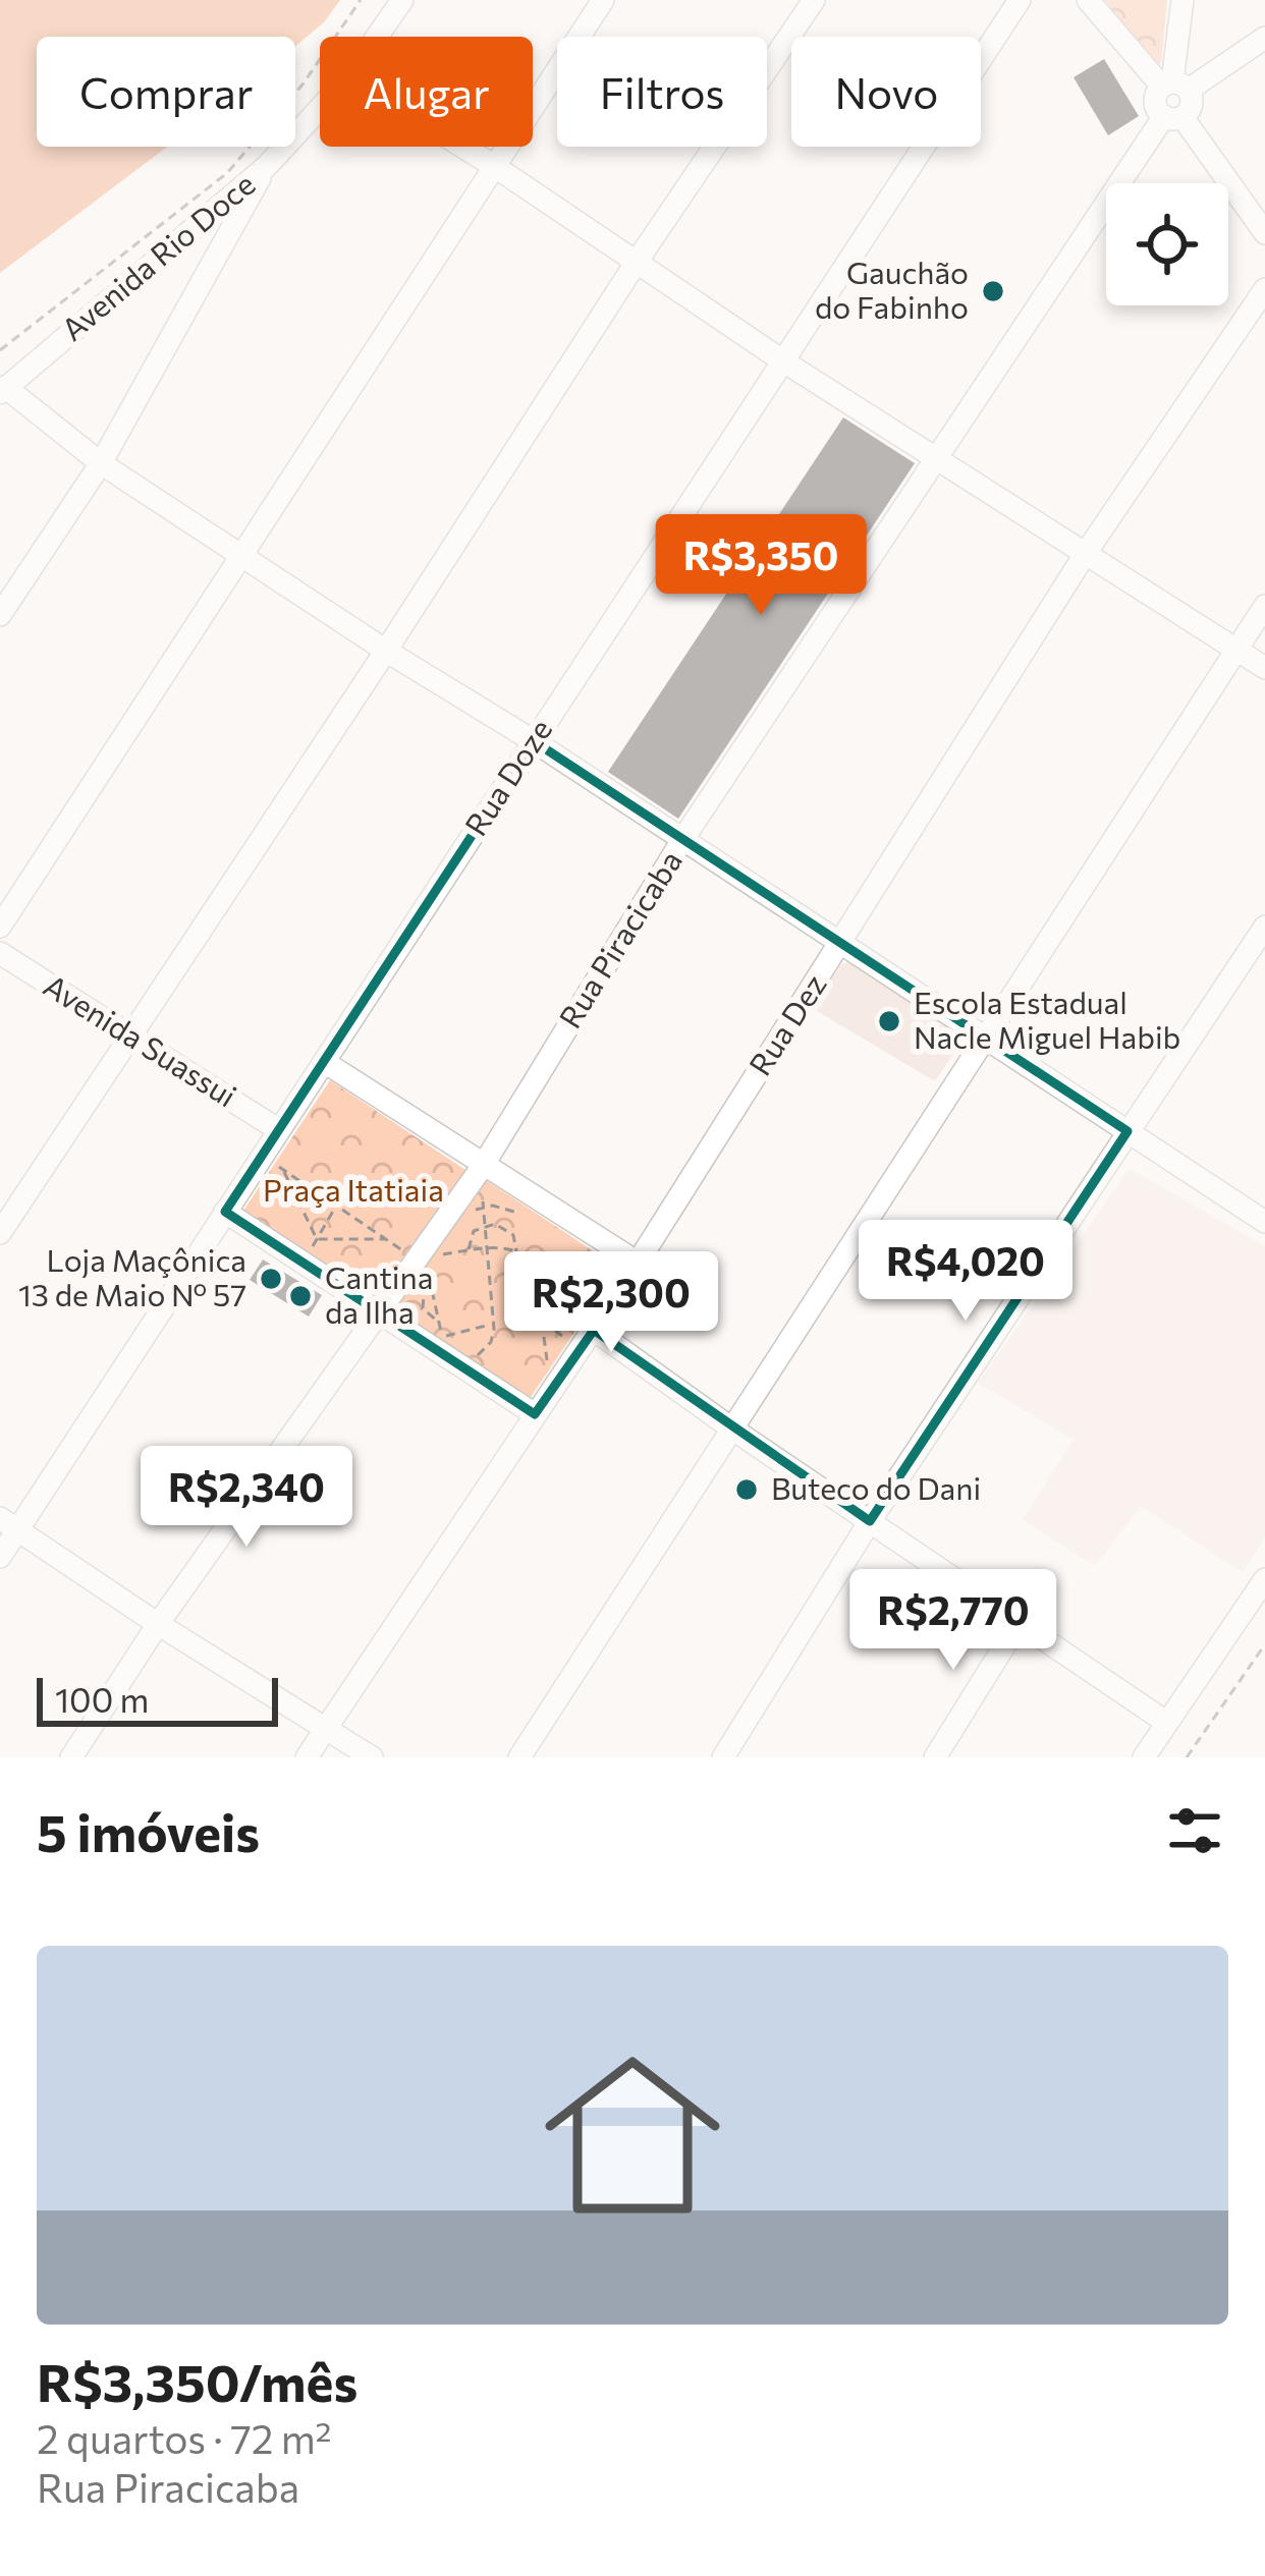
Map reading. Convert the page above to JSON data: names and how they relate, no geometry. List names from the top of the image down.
{
  "streets": {
    "street": [
      "Avenida Rio Doce",
      "Rua Doze",
      "Rua Piracicaba",
      "Rua Dez",
      "Avenida Suassui"
    ]
  },
  "crossings": [
    ["Rua Doze", "Avenida Suassui"]
  ],
  "parks": ["Praça Itatiaia"],
  "places": [
    "Gauchão do Fabinho",
    "Escola Estadual Nacle Miguel Habib",
    "Loja Maçônica 13 de Maio Nº 57",
    "Cantina da Ilha",
    "Buteco do Dani"
  ],
  "scale_bar": "100 m",
  "page": {
    "chip": [
      "Comprar",
      "Alugar",
      "Filtros",
      "Novo"
    ],
    "price": [
      "R$3,350",
      "R$4,020",
      "R$2,300",
      "R$2,340",
      "R$2,770"
    ],
    "scale": "100 m",
    "heading": "5 imóveis",
    "list": [
      {
        "name": "R$3,350/mês",
        "note": "2 quartos · 72 m² · Rua Piracicaba"
      }
    ]
  }
}
